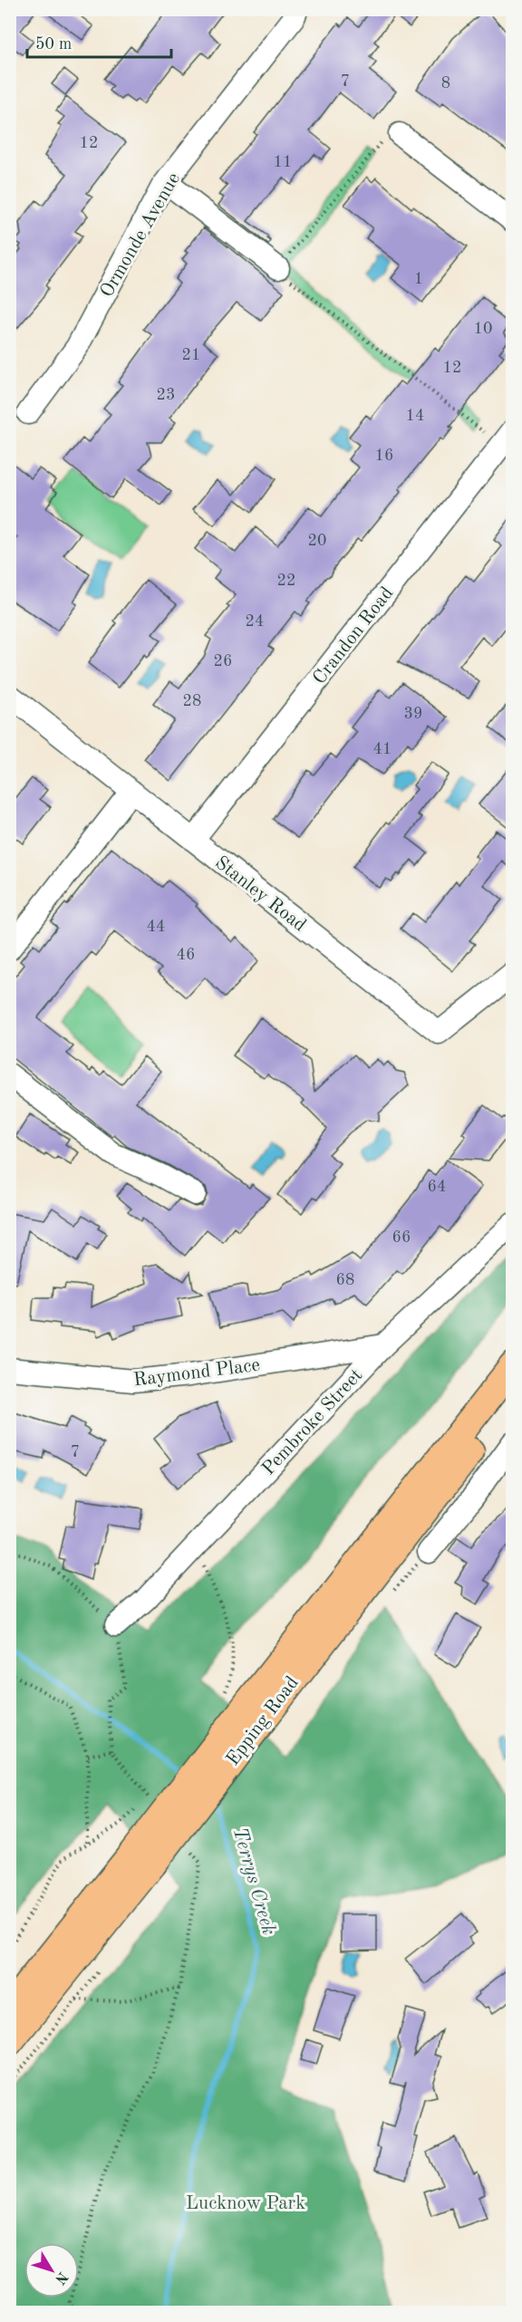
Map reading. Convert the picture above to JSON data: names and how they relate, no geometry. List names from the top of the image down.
{
  "streets": {
    "main road": ["Epping Road"],
    "street": [
      "Ormonde Avenue",
      "Crandon Road",
      "Stanley Road",
      "Raymond Place",
      "Pembroke Street"
    ]
  },
  "crossings": [
    ["Crandon Road", "Stanley Road"],
    ["Raymond Place", "Pembroke Street"]
  ],
  "water": ["Terrys Creek"],
  "parks": ["Lucknow Park"],
  "house_numbers": [
    "7",
    "8",
    "12",
    "11",
    "1",
    "10",
    "21",
    "12",
    "23",
    "14",
    "16",
    "20",
    "22",
    "24",
    "26",
    "28",
    "39",
    "41",
    "44",
    "46",
    "64",
    "66",
    "68",
    "7"
  ],
  "scale_bar": "50 m",
  "north": "bottom right"
}
